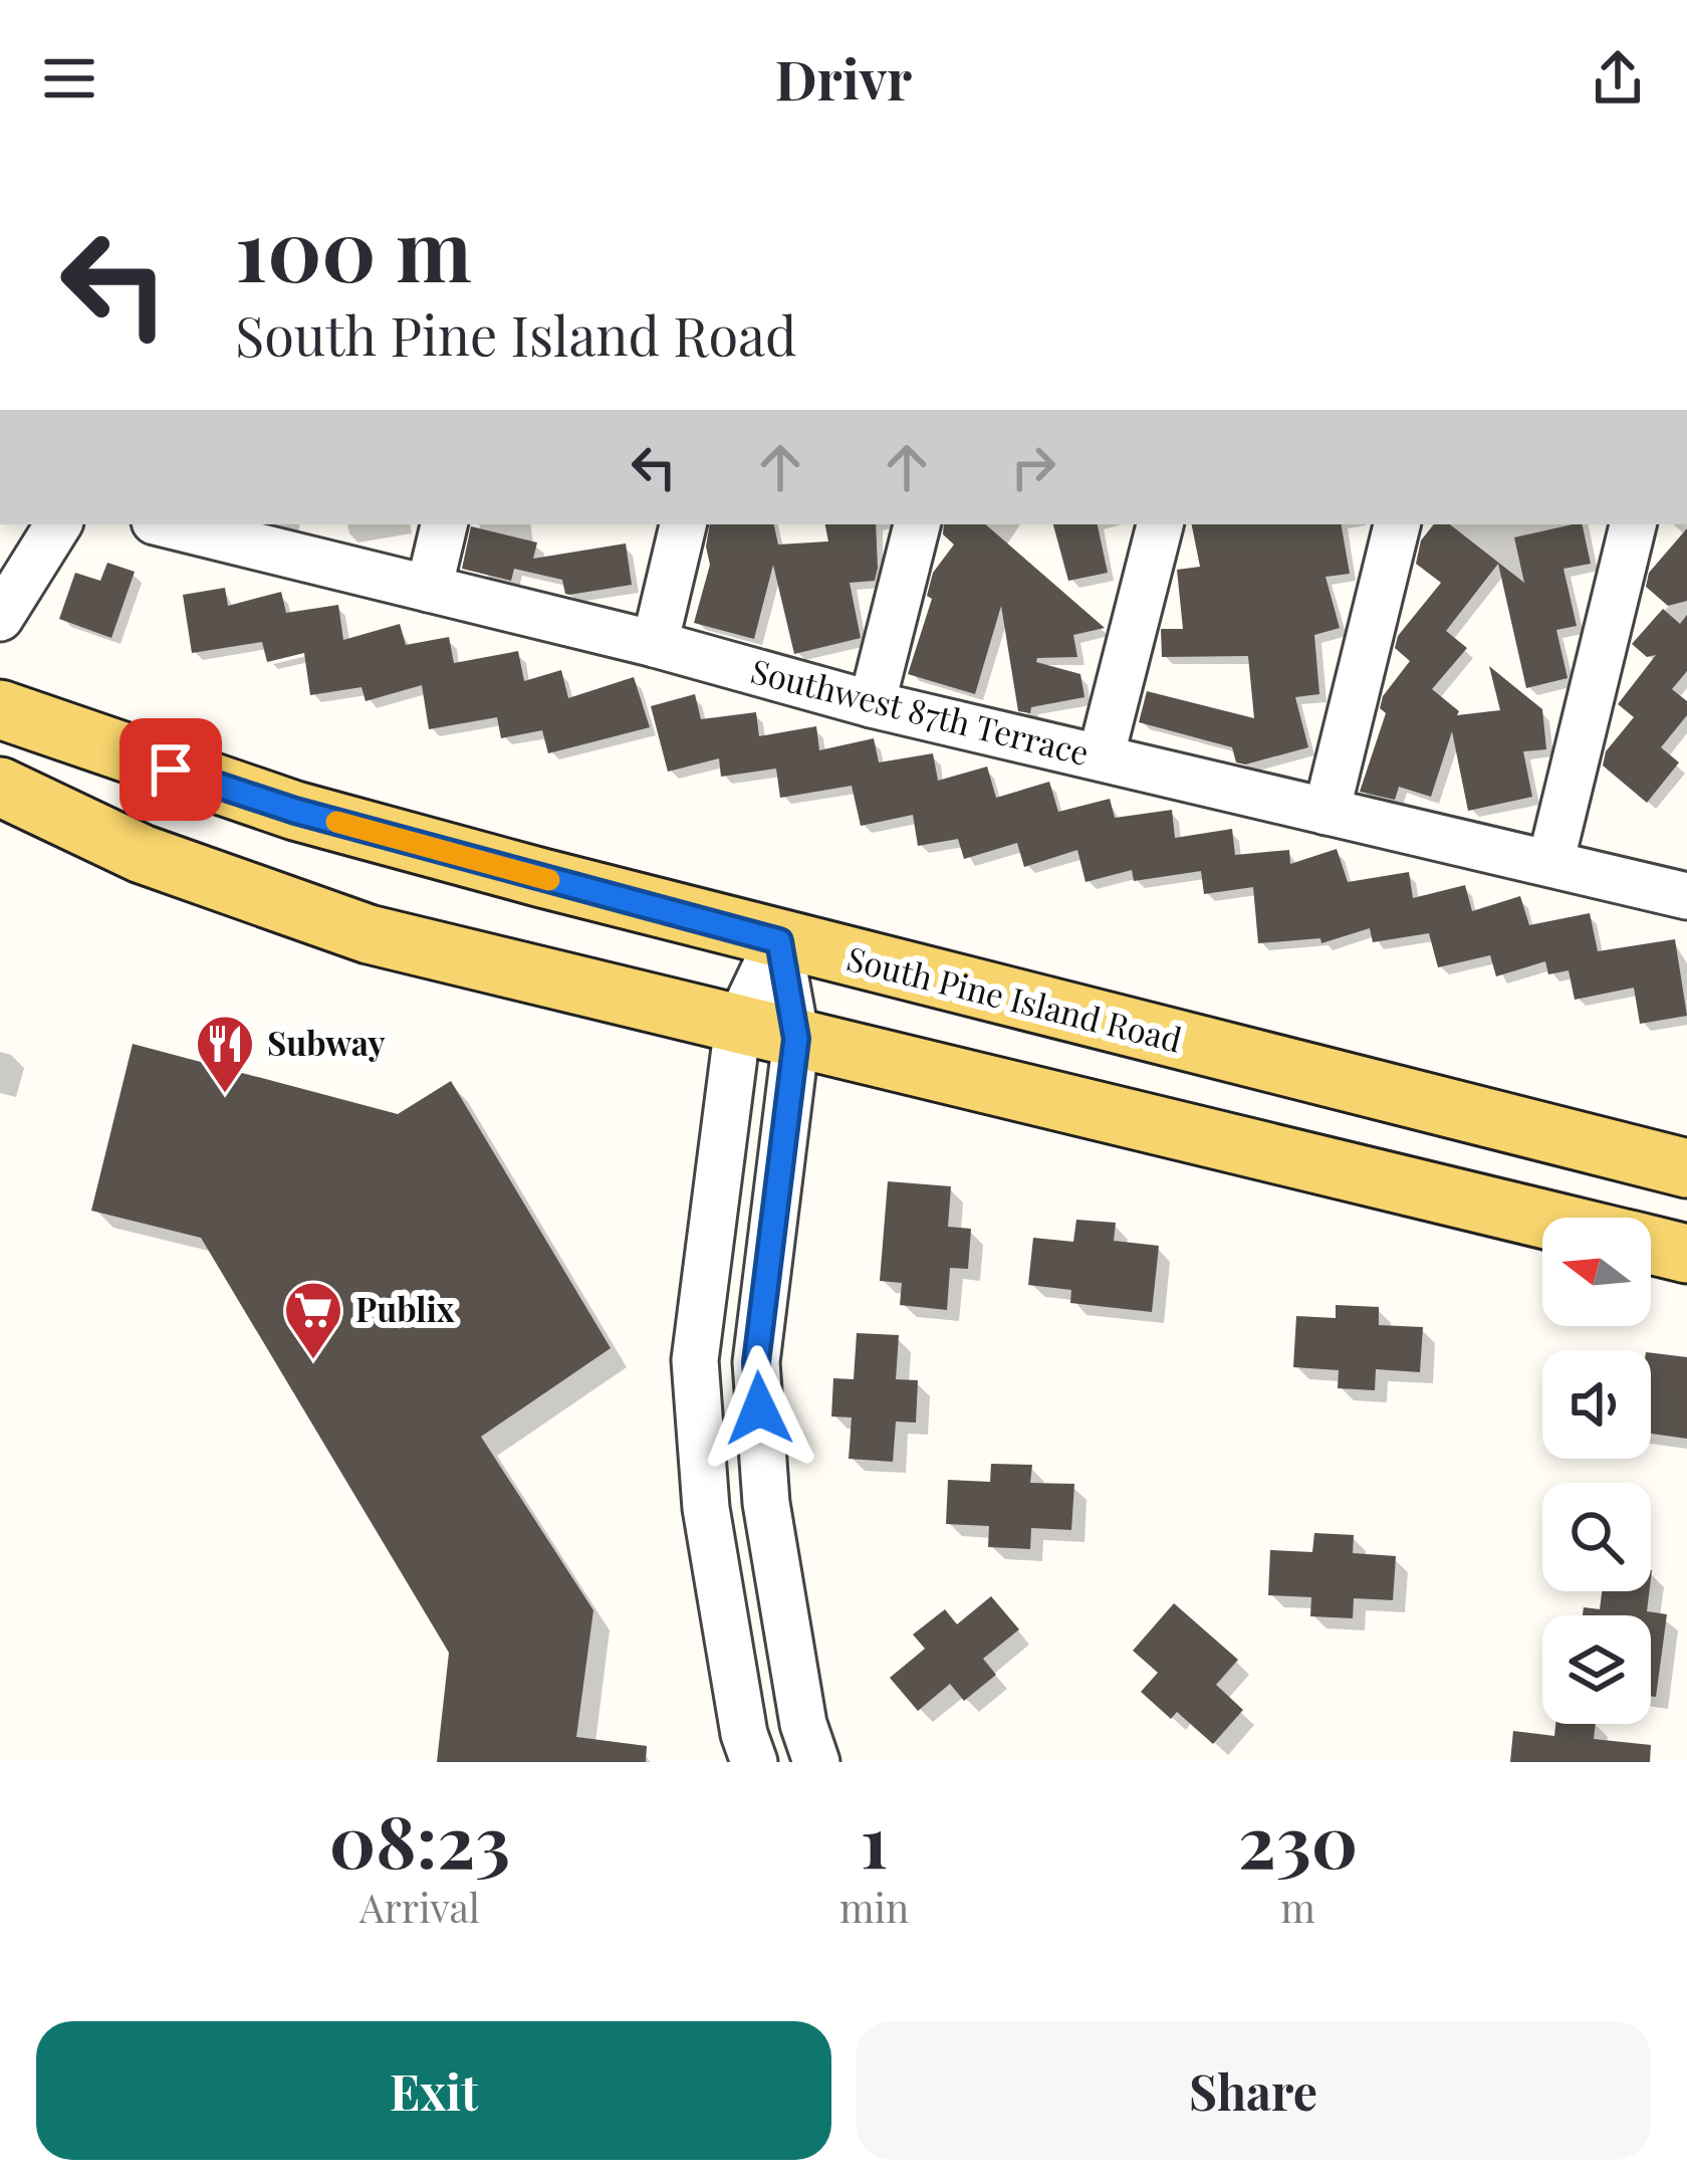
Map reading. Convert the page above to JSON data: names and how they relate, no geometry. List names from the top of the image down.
{
  "streets": {
    "main road": ["South Pine Island Road"],
    "street": ["Southwest 87th Terrace"]
  },
  "places": {
    "restaurant": ["Subway"],
    "supermarket": ["Publix"]
  },
  "north": "left",
  "page": {
    "header": "Drivr",
    "turn": ["100 m", "South Pine Island Road"],
    "eta": [
      "08:23",
      "Arrival",
      "1",
      "min",
      "230",
      "m"
    ],
    "buttons": ["Exit", "Share"]
  }
}
